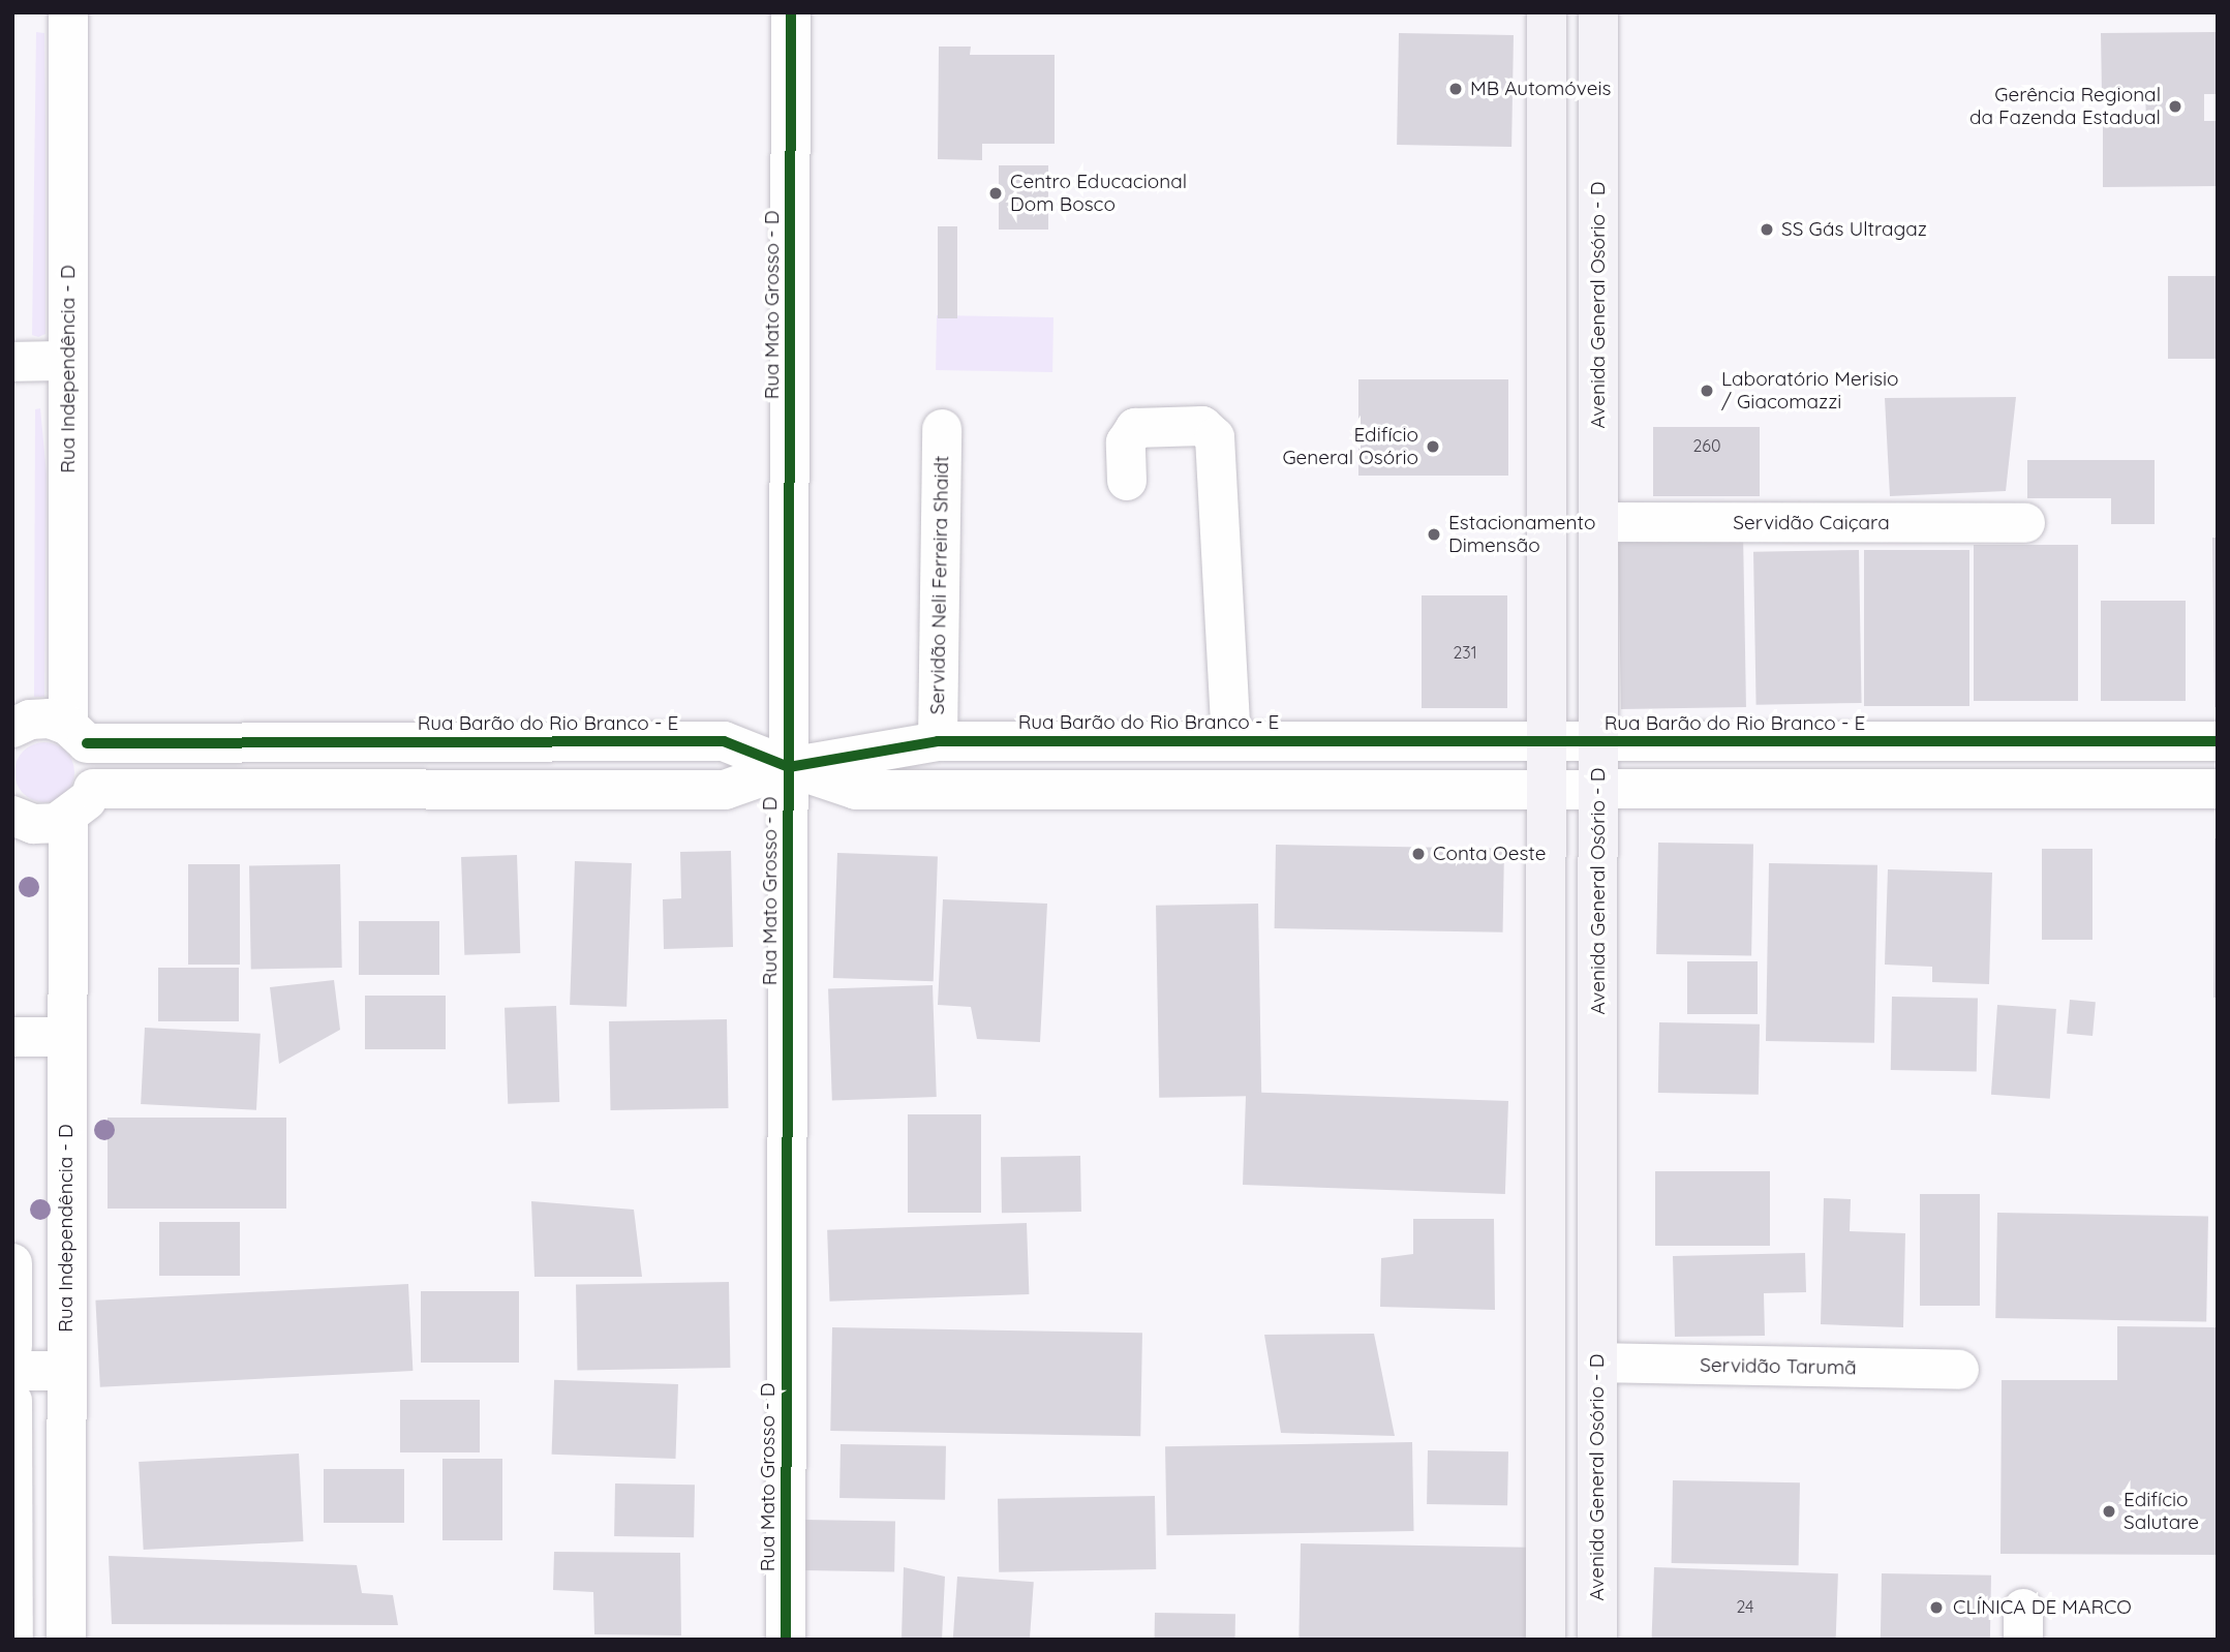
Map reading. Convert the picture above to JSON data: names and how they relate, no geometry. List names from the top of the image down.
{
  "streets": {
    "main road": ["Avenida General Osório - D"],
    "street": [
      "Rua Mato Grosso - D",
      "Rua Independência - D",
      "Servidão Caiçara",
      "Servidão Neli Ferreira Shaidt",
      "Rua Barão do Rio Branco - E",
      "Servidão Tarumã"
    ]
  },
  "crossings": [
    ["Rua Mato Grosso - D", "Rua Barão do Rio Branco - E"],
    ["Avenida General Osório - D", "Servidão Caiçara"],
    ["Avenida General Osório - D", "Rua Barão do Rio Branco - E"],
    ["Avenida General Osório - D", "Servidão Tarumã"],
    ["Rua Independência - D", "Rua Barão do Rio Branco - E"],
    ["Servidão Neli Ferreira Shaidt", "Rua Barão do Rio Branco - E"]
  ],
  "places": [
    "MB Automóveis",
    "Gerência Regional da Fazenda Estadual",
    "Centro Educacional Dom Bosco",
    "SS Gás Ultragaz",
    "Laboratório Merisio / Giacomazzi",
    "Edifício General Osório",
    "Estacionamento Dimensão",
    "Conta Oeste",
    "Edifício Salutare",
    "CLÍNICA DE MARCO"
  ],
  "house_numbers": ["260", "231", "24"]
}
